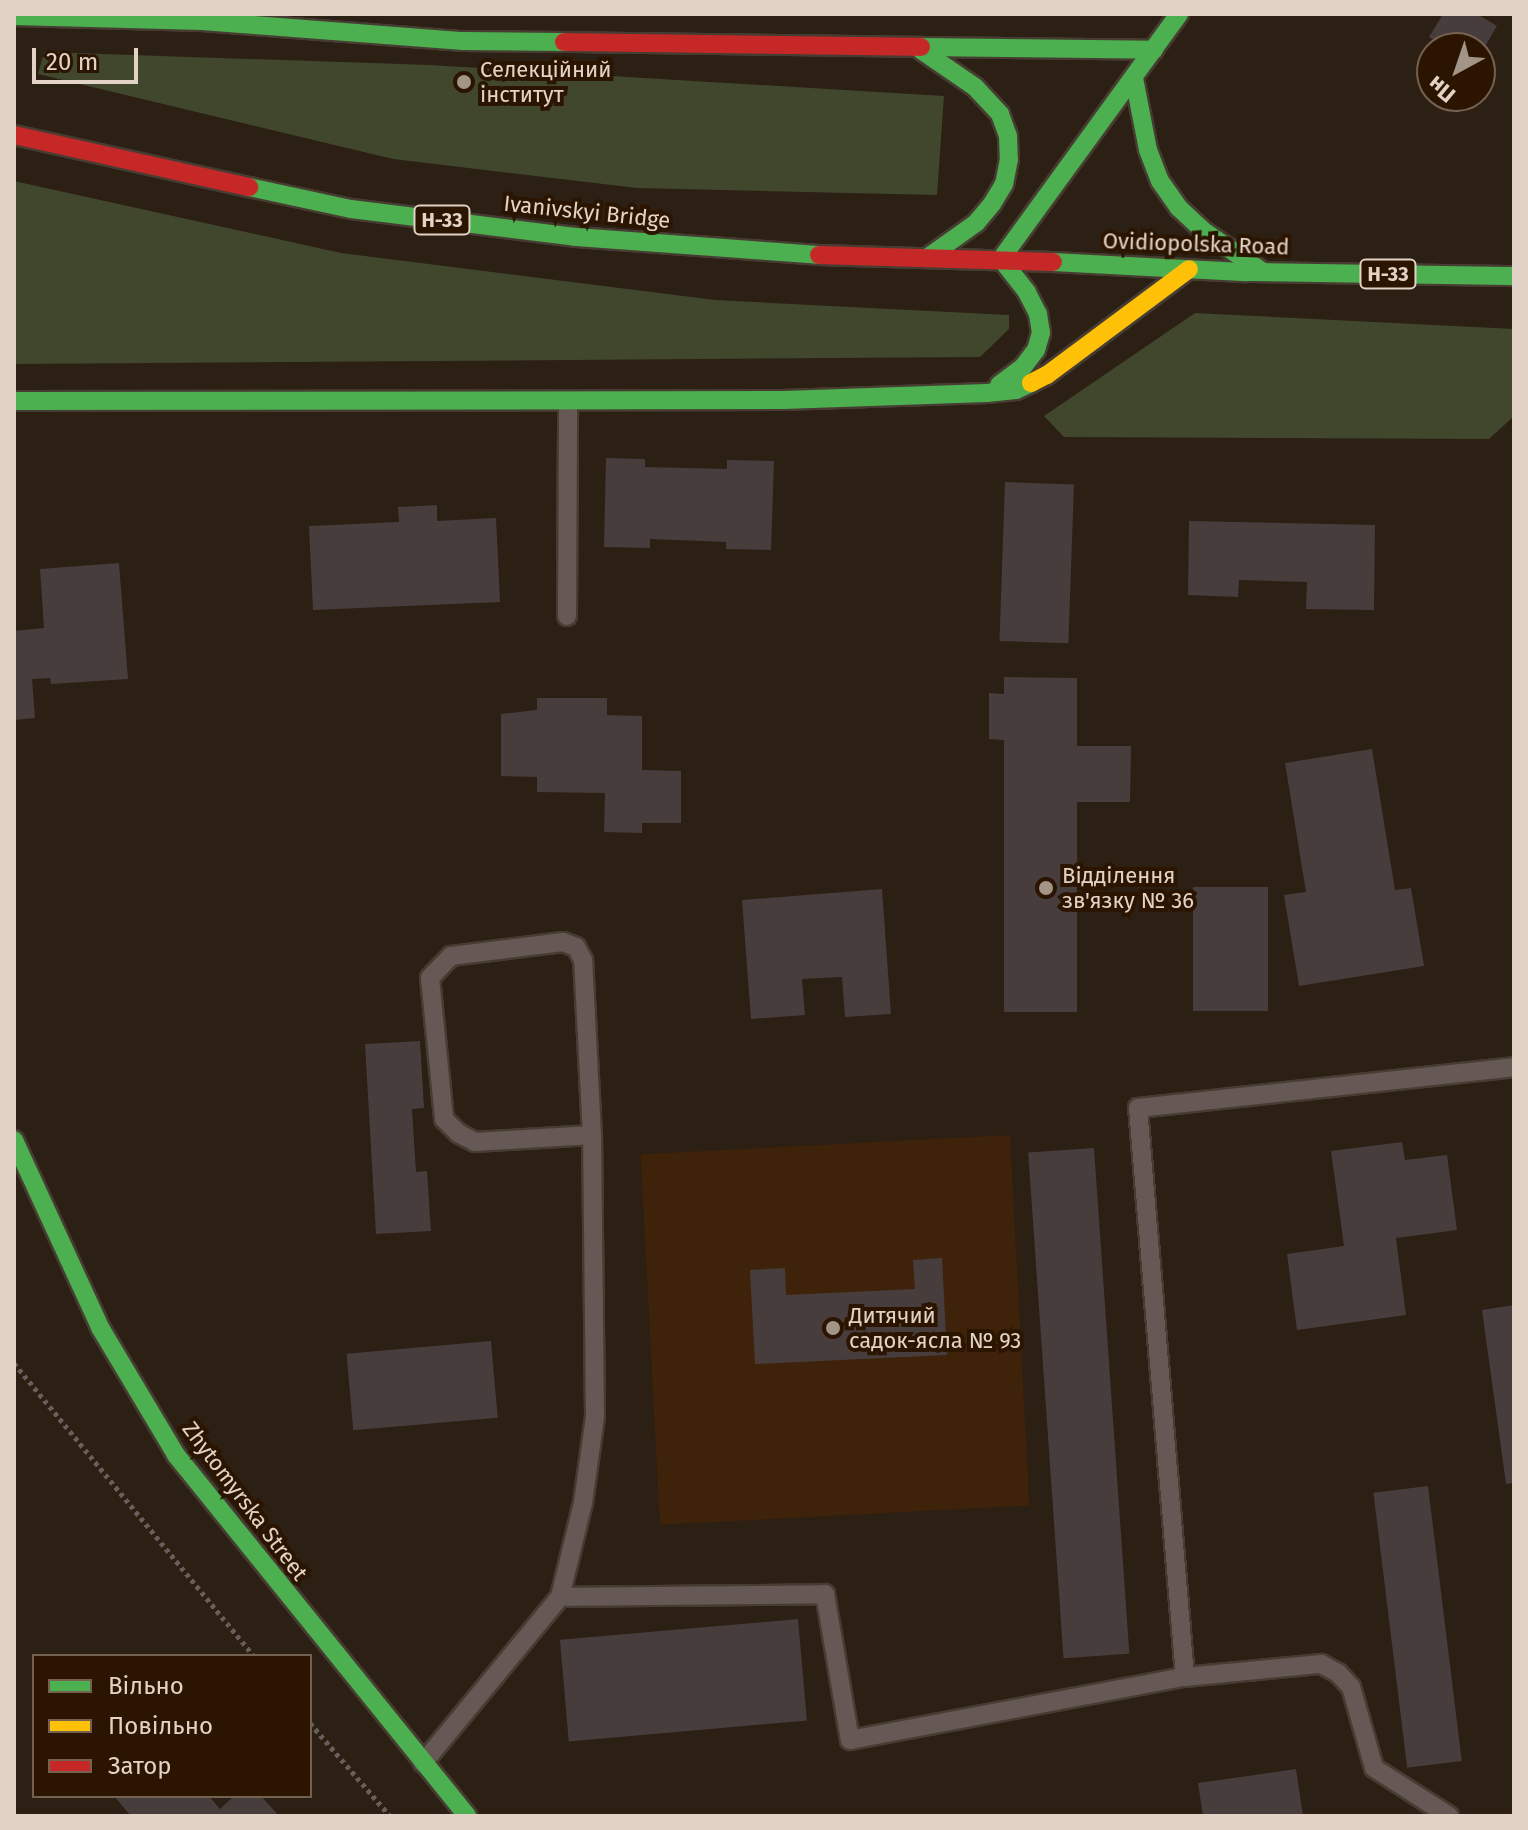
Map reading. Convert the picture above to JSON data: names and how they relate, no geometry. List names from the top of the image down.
{
  "streets": {
    "street": [
      "Ivanivskyi Bridge",
      "Н-33",
      "Ovidiopolska Road",
      "Zhytomyrska Street"
    ]
  },
  "crossings": [
    ["Ivanivskyi Bridge", "Ovidiopolska Road"]
  ],
  "places": ["Селекційний інститут", "Відділення зв'язку № 36", "Дитячий садок-ясла № 93"],
  "legend": ["Вільно", "Повільно", "Затор"],
  "scale_bar": "20 m",
  "north": "bottom left"
}
